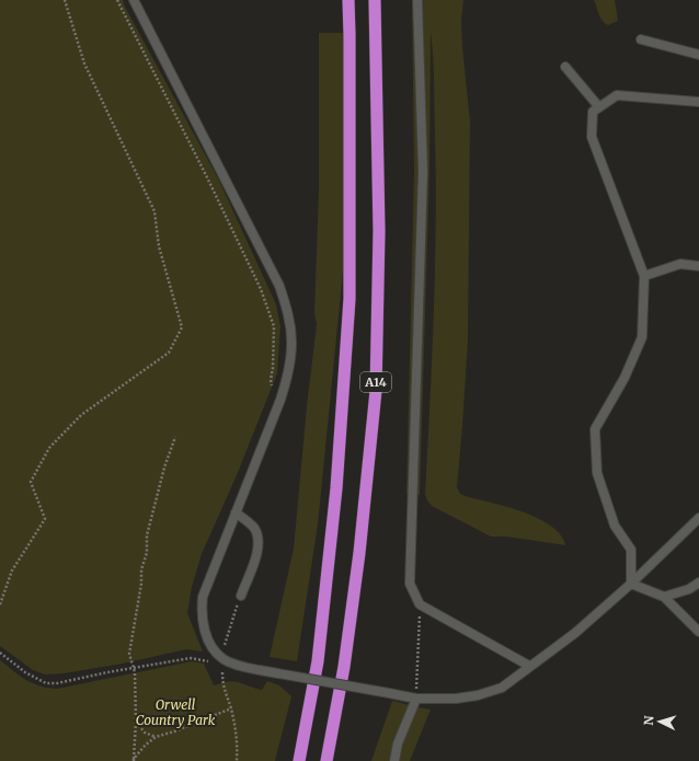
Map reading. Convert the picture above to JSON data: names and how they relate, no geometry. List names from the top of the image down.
{
  "streets": {
    "highway": ["A14"]
  },
  "parks": ["Orwell Country Park"],
  "north": "left"
}
